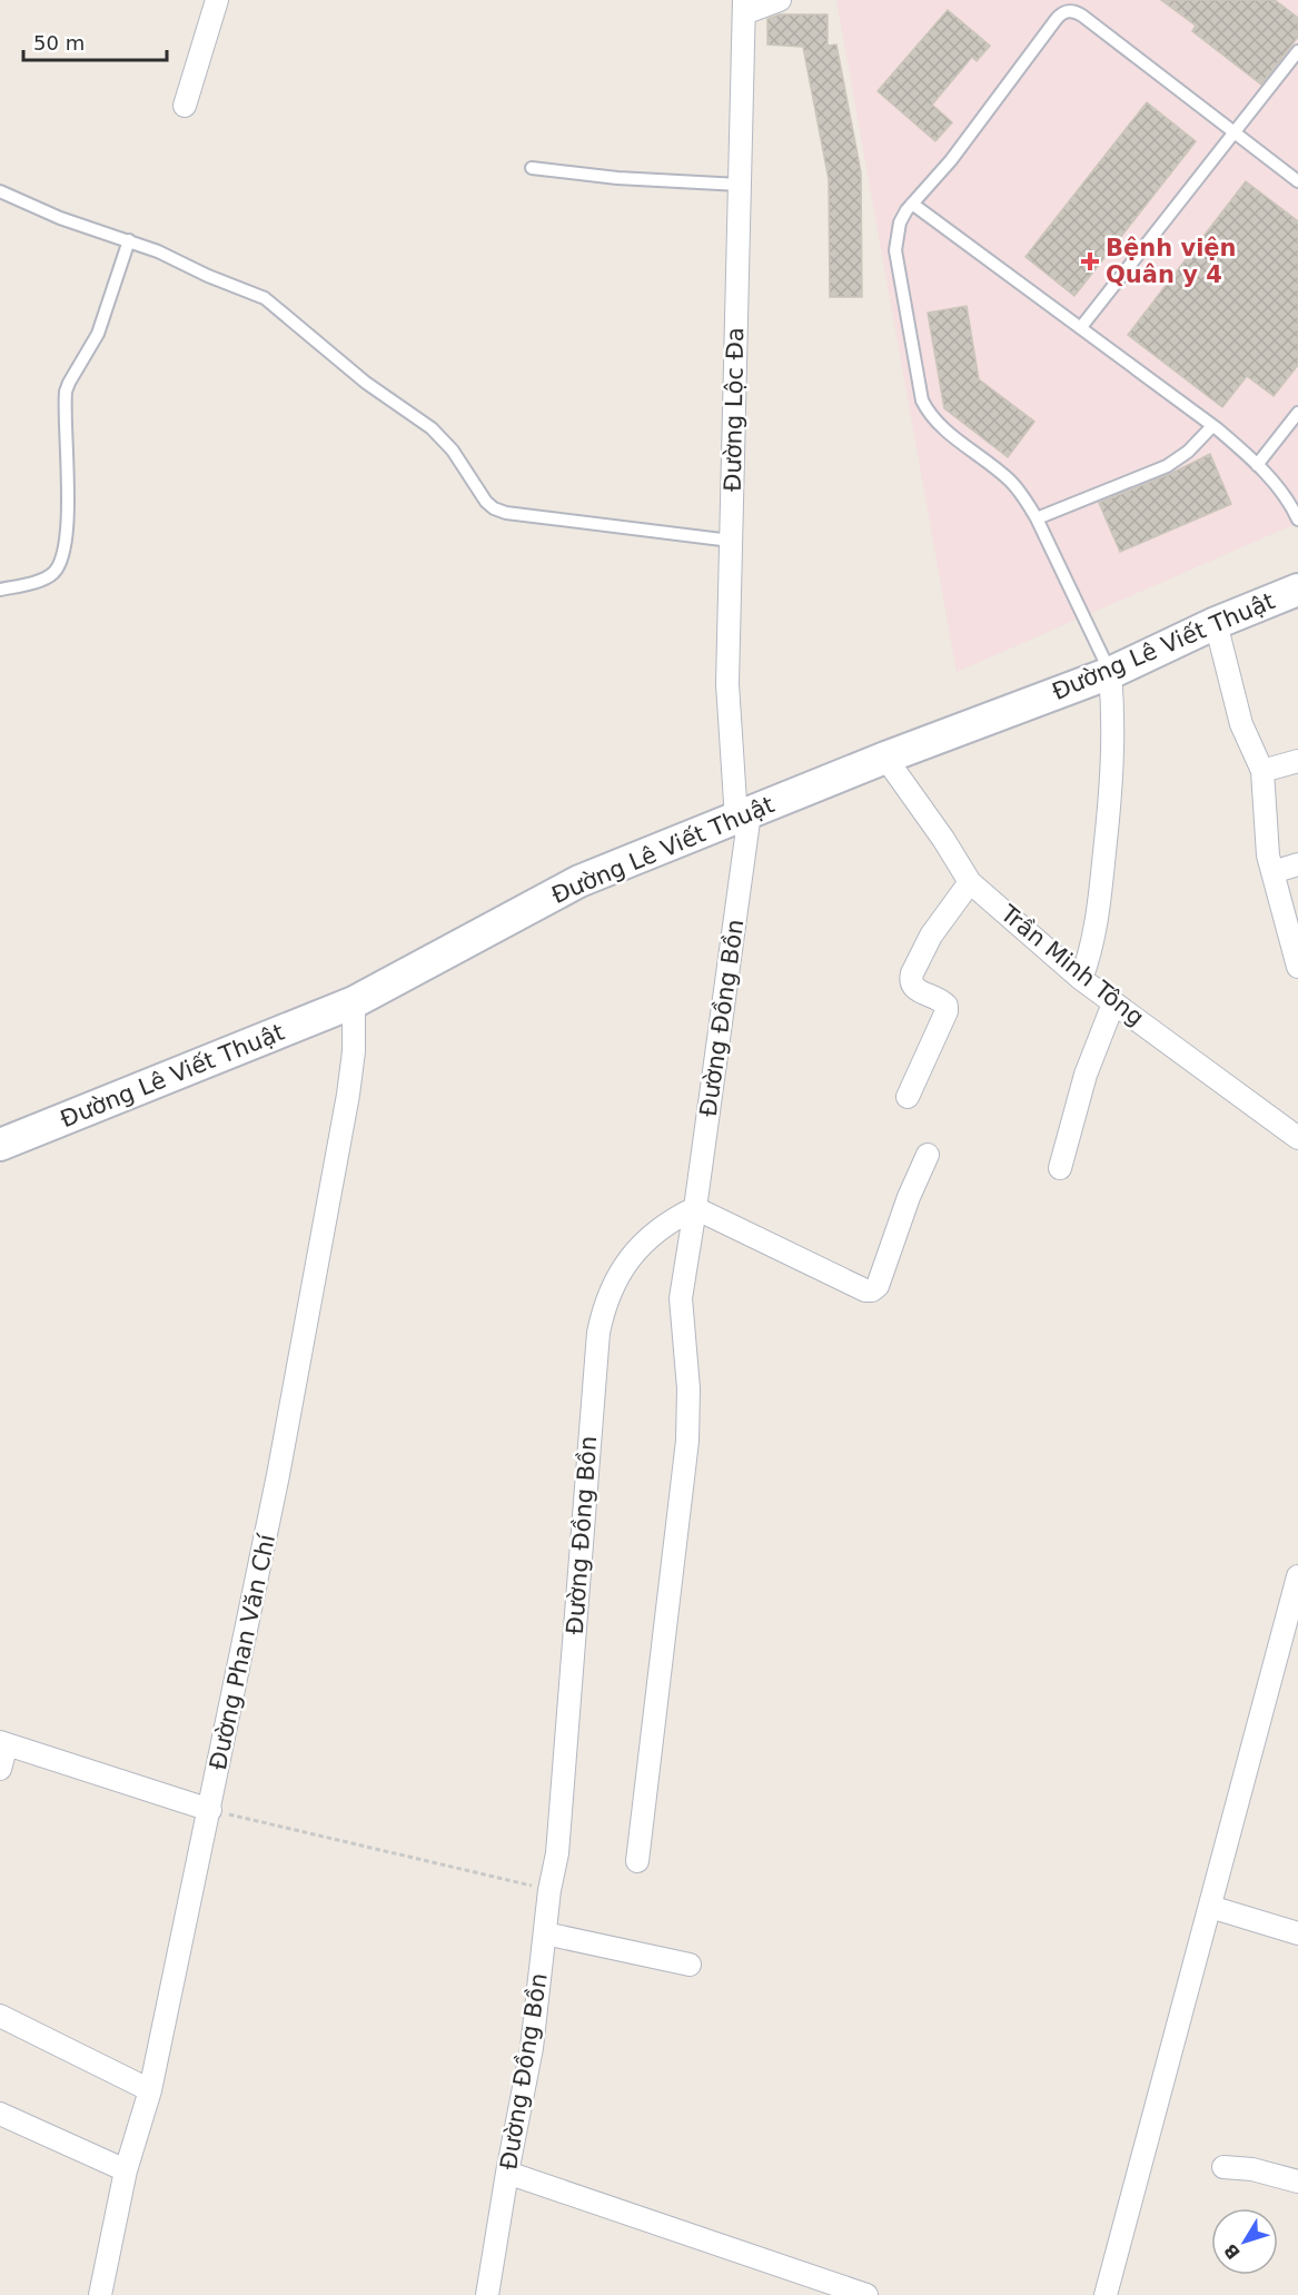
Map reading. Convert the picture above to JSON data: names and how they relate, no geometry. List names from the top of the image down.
{
  "streets": {
    "main road": ["Đường Lê Viết Thuật"],
    "street": [
      "Đường Lộc Đa",
      "Trần Minh Tông",
      "Đường Đồng Bồn",
      "Đường Phan Văn Chí"
    ]
  },
  "crossings": [
    ["Đường Lộc Đa", "Đường Lê Viết Thuật"],
    ["Đường Lộc Đa", "Đường Đồng Bồn"],
    ["Đường Lê Viết Thuật", "Trần Minh Tông"],
    ["Đường Lê Viết Thuật", "Đường Đồng Bồn"],
    ["Đường Lê Viết Thuật", "Đường Phan Văn Chí"]
  ],
  "places": {
    "health": ["Bệnh viện Quân y 4"]
  },
  "scale_bar": "50 m",
  "north": "bottom left"
}
